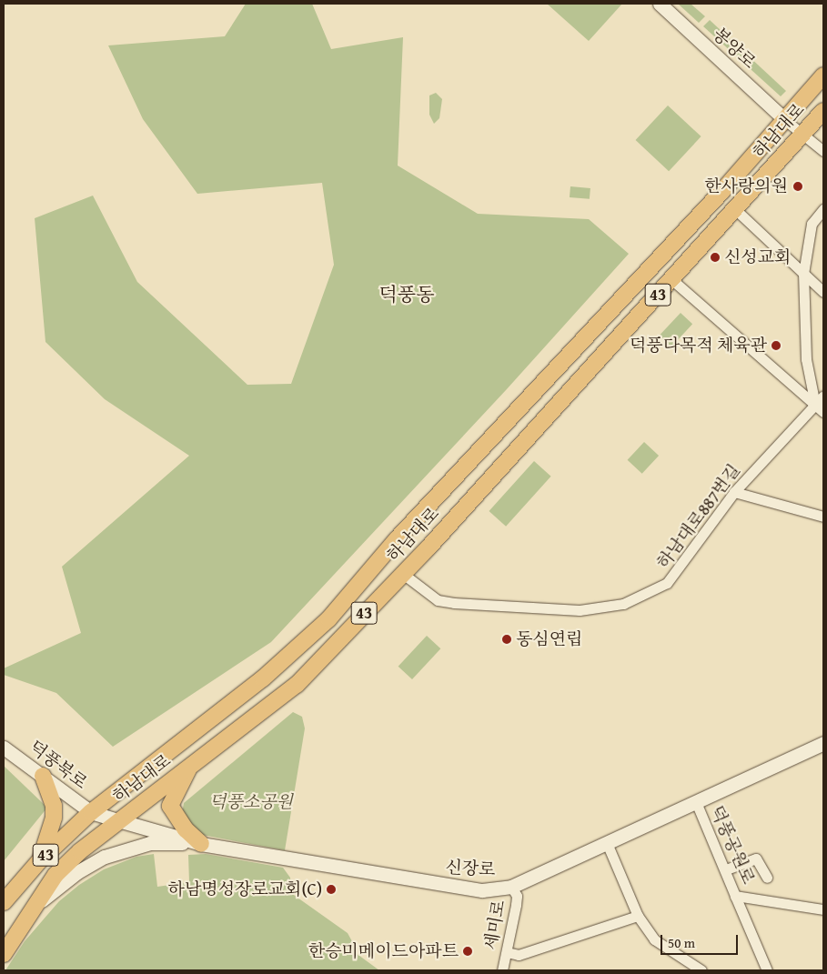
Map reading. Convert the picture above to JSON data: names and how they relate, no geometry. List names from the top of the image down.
{
  "streets": {
    "main road": ["하남대로", "43"],
    "street": [
      "봉양로",
      "하남대로887번길",
      "덕풍북로",
      "덕풍공원로",
      "신장로",
      "세미로"
    ]
  },
  "crossings": [
    ["봉양로", "하남대로"],
    ["하남대로", "하남대로887번길"],
    ["하남대로", "덕풍북로"],
    ["하남대로", "신장로"],
    ["덕풍북로", "신장로"],
    ["덕풍공원로", "신장로"],
    ["신장로", "세미로"]
  ],
  "districts": ["덕풍동"],
  "parks": ["덕풍소공원"],
  "places": [
    "한사랑의원",
    "신성교회",
    "덕풍다목적 체육관",
    "동심연립",
    "하남명성장로교회(C)",
    "한승미메이드아파트"
  ],
  "scale_bar": "50 m"
}
